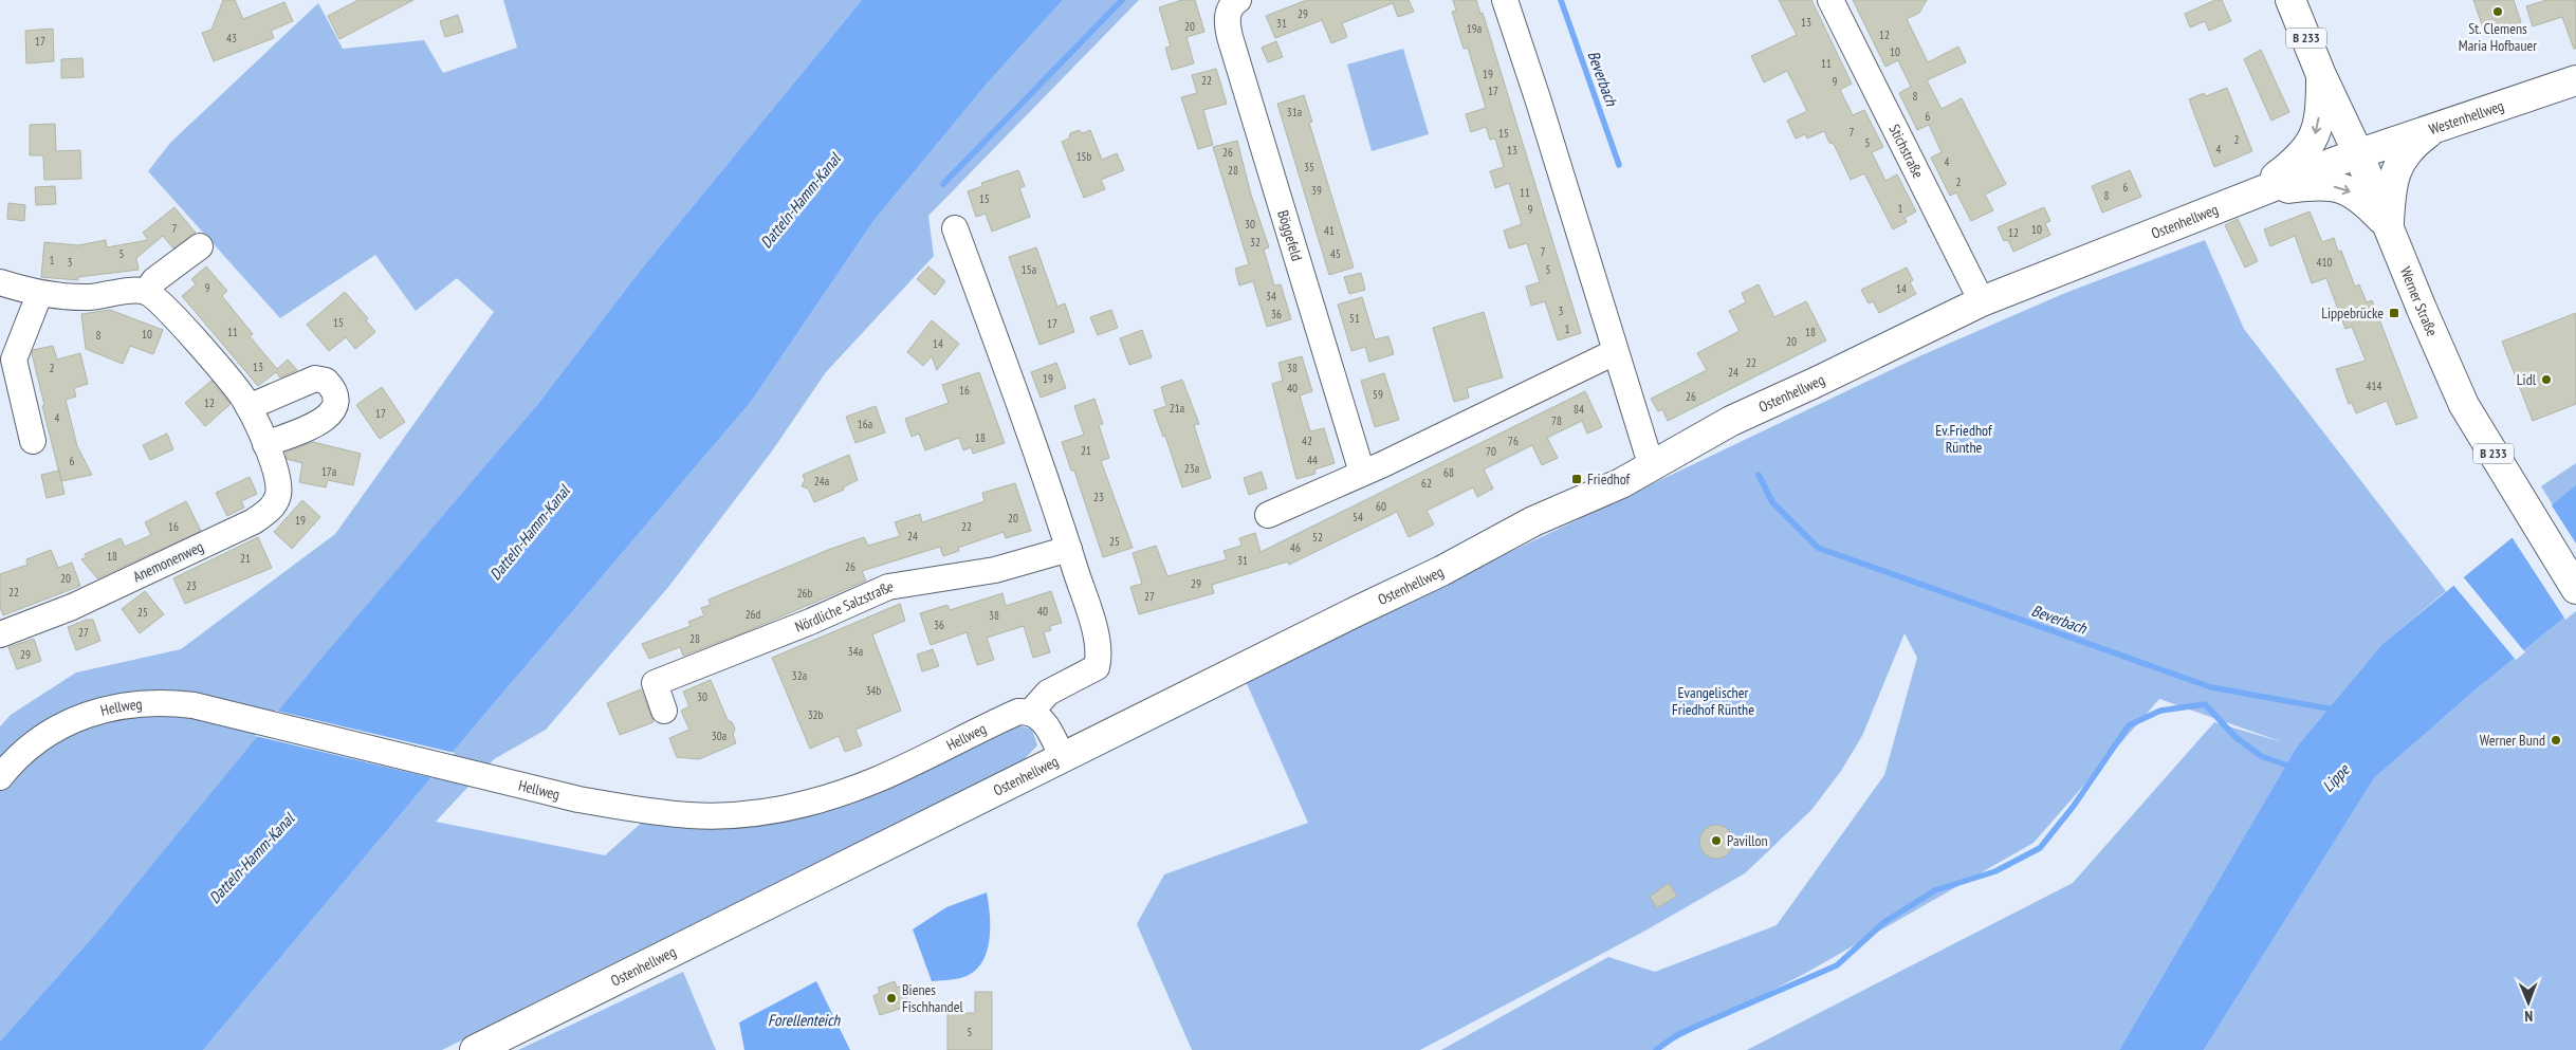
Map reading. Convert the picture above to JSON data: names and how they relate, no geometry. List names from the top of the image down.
{
  "streets": {
    "main road": [
      "B 233",
      "Westenhellweg",
      "Ostenhellweg",
      "Werner Straße"
    ],
    "street": [
      "Stichstraße",
      "Böggefeld",
      "Anemonenweg",
      "Nördliche Salzstraße",
      "Hellweg"
    ]
  },
  "crossings": [
    ["Westenhellweg", "Ostenhellweg"],
    ["Westenhellweg", "Werner Straße"],
    ["Stichstraße", "Ostenhellweg"],
    ["Ostenhellweg", "Werner Straße"]
  ],
  "water": [
    "Beverbach",
    "Datteln-Hamm-Kanal",
    "Lippe",
    "Forellenteich"
  ],
  "parks": ["Ev.Friedhof Rünthe", "Evangelischer Friedhof Rünthe"],
  "places": {
    "other": [
      "St. Clemens Maria Hofbauer",
      "Lidl",
      "Werner Bund",
      "Pavillon",
      "Bienes Fischhandel"
    ],
    "transit": ["Lippebrücke", "Friedhof"]
  },
  "house_numbers": [
    "29",
    "13",
    "31",
    "20",
    "19a",
    "12",
    "43",
    "17",
    "10",
    "11",
    "19",
    "22",
    "9",
    "17",
    "8",
    "31a",
    "6",
    "7",
    "15",
    "2",
    "5",
    "4",
    "13",
    "26",
    "15b",
    "4",
    "35",
    "28",
    "2",
    "6",
    "39",
    "11",
    "8",
    "15",
    "1",
    "9",
    "30",
    "7",
    "10",
    "41",
    "12",
    "32",
    "7",
    "5",
    "45",
    "1",
    "3",
    "410",
    "15a",
    "5",
    "9",
    "14",
    "34",
    "3",
    "36",
    "51",
    "15",
    "17",
    "1",
    "11",
    "18",
    "10",
    "8",
    "20",
    "14",
    "22",
    "13",
    "2",
    "38",
    "24",
    "19",
    "414",
    "40",
    "16",
    "59",
    "26",
    "12",
    "21a",
    "84",
    "17",
    "4",
    "78",
    "16a",
    "18",
    "42",
    "76",
    "21",
    "70",
    "44",
    "6",
    "23a",
    "17a",
    "68",
    "24a",
    "62",
    "23",
    "60",
    "54",
    "20",
    "19",
    "16",
    "22",
    "24",
    "52",
    "25",
    "46",
    "18",
    "21",
    "31",
    "26",
    "20",
    "29",
    "23",
    "22",
    "26b",
    "27",
    "40",
    "25",
    "26d",
    "38",
    "36",
    "27",
    "28",
    "34a",
    "29",
    "32a",
    "34b",
    "30",
    "32b",
    "30a",
    "5"
  ],
  "north": "bottom"
}
